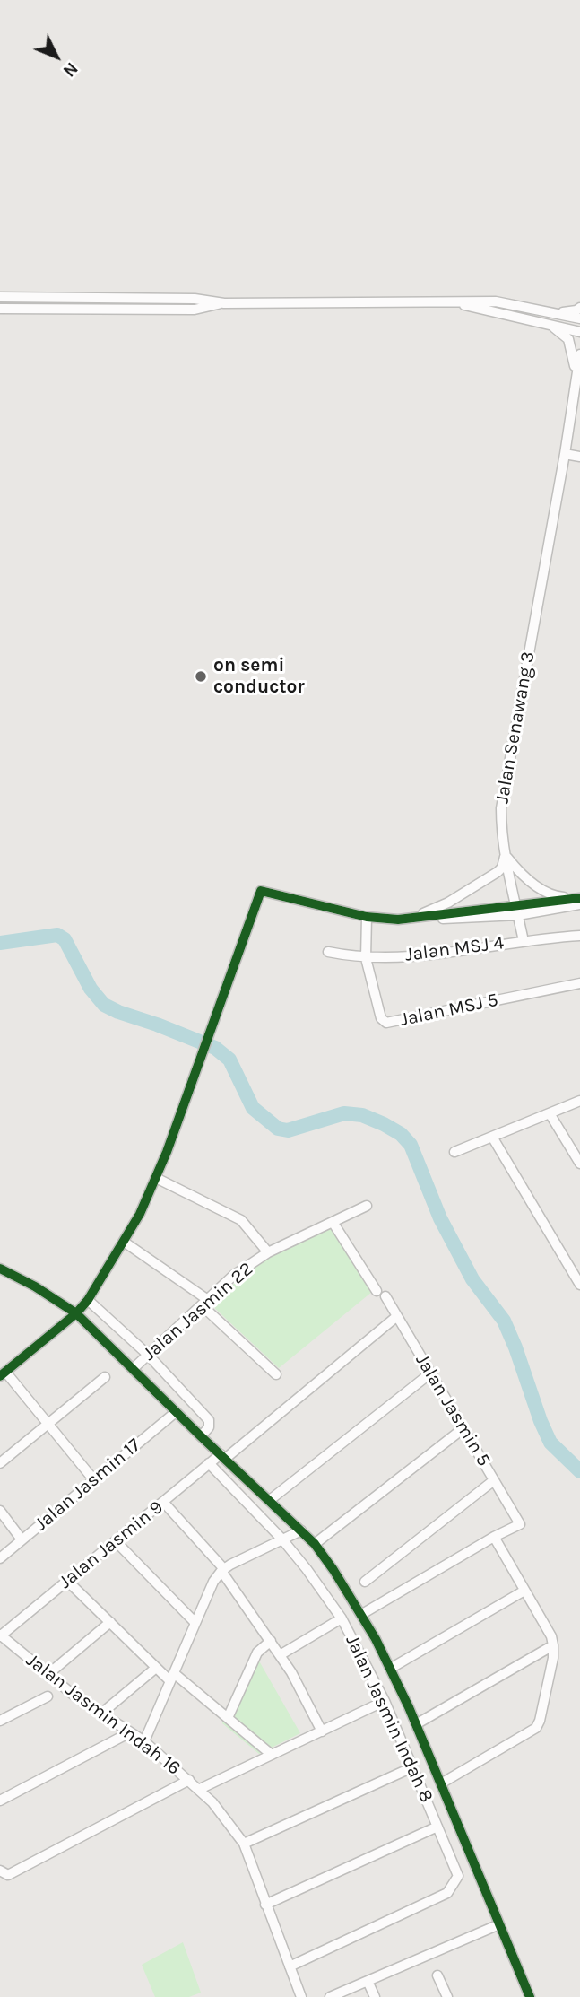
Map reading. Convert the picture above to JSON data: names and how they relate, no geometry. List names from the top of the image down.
{
  "streets": {
    "street": [
      "Jalan Senawang 3",
      "Jalan MSJ 4",
      "Jalan MSJ 5",
      "Jalan Jasmin 22",
      "Jalan Jasmin 5",
      "Jalan Jasmin 17",
      "Jalan Jasmin 9",
      "Jalan Jasmin Indah 16",
      "Jalan Jasmin Indah 8"
    ]
  },
  "crossings": [
    ["Jalan Senawang 3", "Jalan MSJ 4"],
    ["Jalan MSJ 4", "Jalan MSJ 5"],
    ["Jalan Jasmin 5", "Jalan Jasmin 9"],
    ["Jalan Jasmin 9", "Jalan Jasmin Indah 16"],
    ["Jalan Jasmin 9", "Jalan Jasmin Indah 8"],
    ["Jalan Jasmin Indah 16", "Jalan Jasmin Indah 8"]
  ],
  "places": ["on semi conductor"],
  "north": "bottom right"
}
